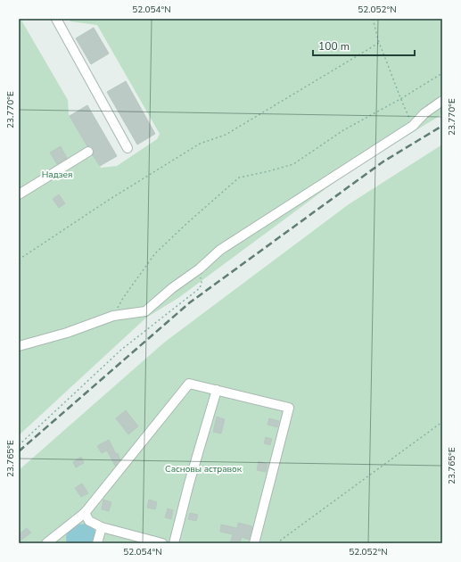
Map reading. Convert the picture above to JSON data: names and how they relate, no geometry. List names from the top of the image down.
{
  "parks": ["Надзея", "Сасновы астравок"],
  "scale_bar": "100 m",
  "coordinates": [
    "52.054°N",
    "52.052°N",
    "23.770°E",
    "23.765°E"
  ]
}
